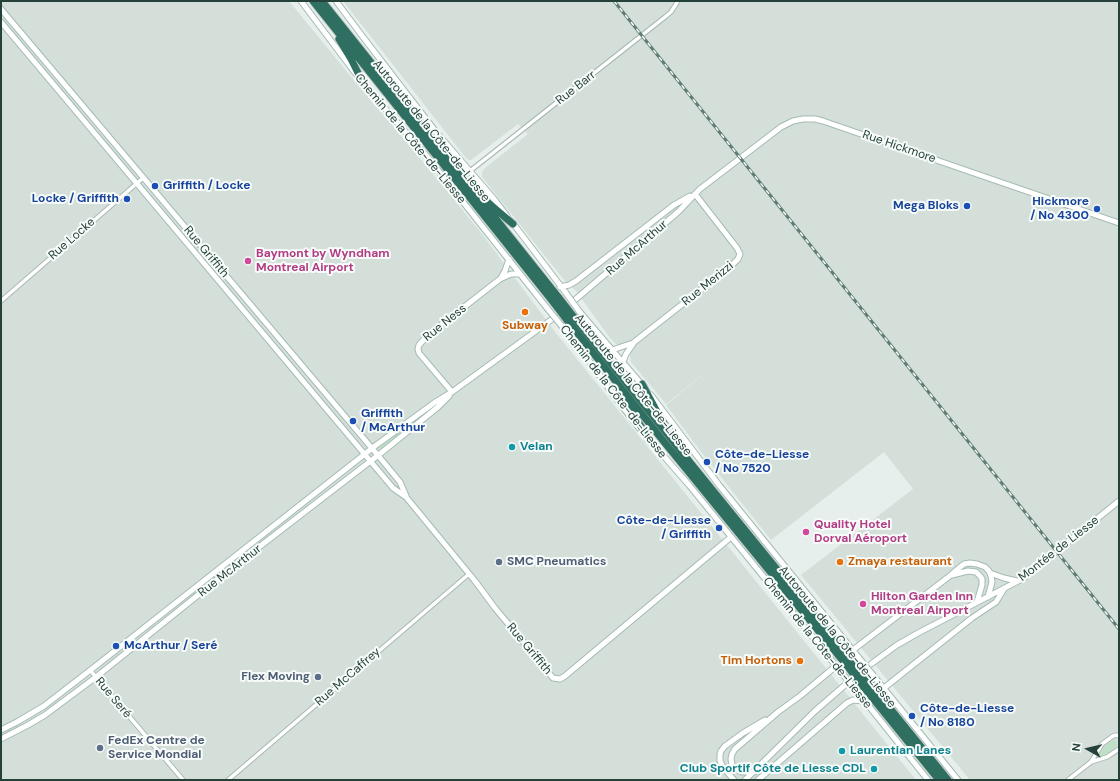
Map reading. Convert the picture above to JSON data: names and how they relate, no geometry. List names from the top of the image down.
{
  "streets": {
    "highway": ["Autoroute de la Côte-de-Liesse"],
    "street": [
      "Rue Barr",
      "Chemin de la Côte-de-Liesse",
      "Rue Hickmore",
      "Rue Locke",
      "Rue McArthur",
      "Rue Griffith",
      "Rue Merizzi",
      "Rue Ness",
      "Montée de Liesse",
      "Rue McCaffrey",
      "Rue Seré"
    ]
  },
  "crossings": [
    ["Rue Barr", "Chemin de la Côte-de-Liesse"],
    ["Chemin de la Côte-de-Liesse", "Rue Griffith"],
    ["Chemin de la Côte-de-Liesse", "Rue Merizzi"],
    ["Chemin de la Côte-de-Liesse", "Rue Ness"],
    ["Rue Hickmore", "Rue McArthur"],
    ["Rue Hickmore", "Rue Merizzi"],
    ["Rue Locke", "Rue Griffith"],
    ["Rue McArthur", "Rue Griffith"],
    ["Rue McArthur", "Rue Merizzi"],
    ["Rue McArthur", "Rue Ness"],
    ["Rue McArthur", "Rue Seré"],
    ["Rue Griffith", "Rue McCaffrey"]
  ],
  "places": [
    "Griffith / Locke",
    "Locke / Griffith",
    "Mega Bloks",
    "Hickmore / No 4300",
    "Baymont by Wyndham Montreal Airport",
    "Subway",
    "Griffith / McArthur",
    "Velan",
    "Côte-de-Liesse / No 7520",
    "Côte-de-Liesse / Griffith",
    "Quality Hotel Dorval Aéroport",
    "SMC Pneumatics",
    "Zmaya restaurant",
    "Hilton Garden Inn Montreal Airport",
    "McArthur / Seré",
    "Tim Hortons",
    "Flex Moving",
    "Côte-de-Liesse / No 8180",
    "FedEx Centre de Service Mondial",
    "Laurentian Lanes",
    "Club Sportif Côte de Liesse CDL"
  ],
  "north": "left"
}
